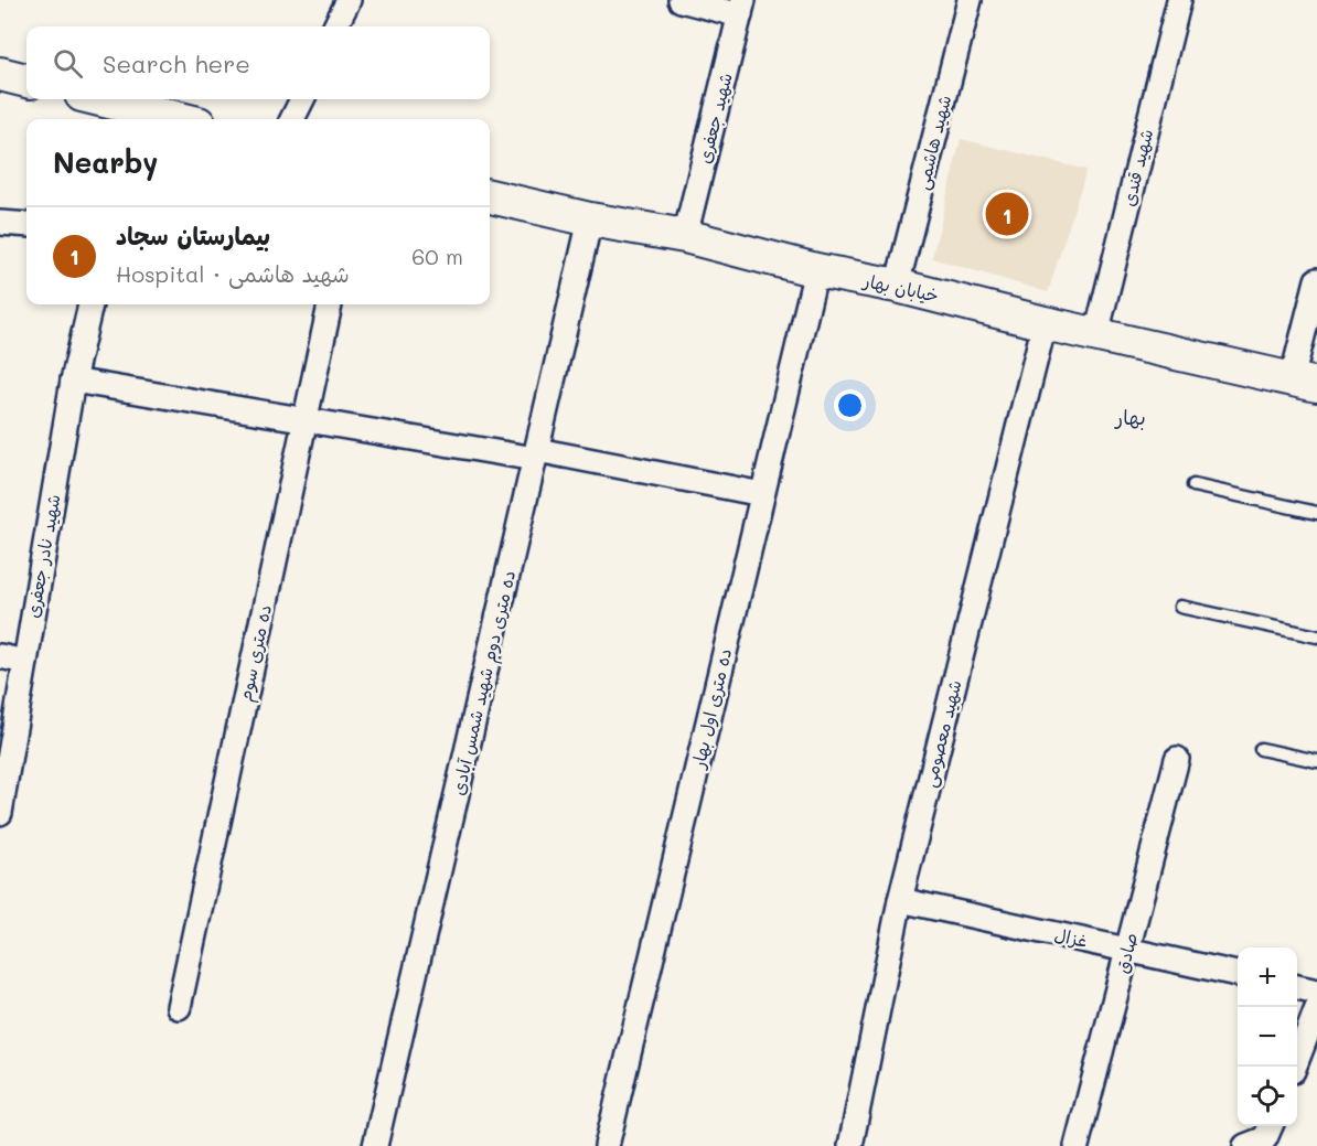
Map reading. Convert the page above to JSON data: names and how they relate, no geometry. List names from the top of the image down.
{
  "streets": {
    "main road": ["خیابان بهار"],
    "street": [
      "شهید جعفری",
      "شهید هاشمی",
      "شهید قندی",
      "شهید نادر جعفری",
      "ده متری سوم",
      "ده متری دوم شهید شمس آبادی",
      "ده متری اول بهار",
      "شهید معصومی",
      "غزال",
      "صادق"
    ]
  },
  "crossings": [
    ["شهید جعفری", "خیابان بهار"],
    ["شهید هاشمی", "خیابان بهار"],
    ["شهید قندی", "خیابان بهار"],
    ["خیابان بهار", "ده متری دوم شهید شمس آبادی"],
    ["خیابان بهار", "ده متری اول بهار"],
    ["خیابان بهار", "شهید معصومی"],
    ["شهید معصومی", "غزال"],
    ["غزال", "صادق"]
  ],
  "districts": ["بهار"],
  "page": {
    "search": "Search here",
    "heading": "Nearby",
    "pins": "1",
    "list": [
      {
        "mark": "1",
        "name": "بیمارستان سجاد",
        "note": "Hospital · شهید هاشمی",
        "value": "60 m"
      }
    ],
    "map_buttons": ["+", "−"]
  }
}
